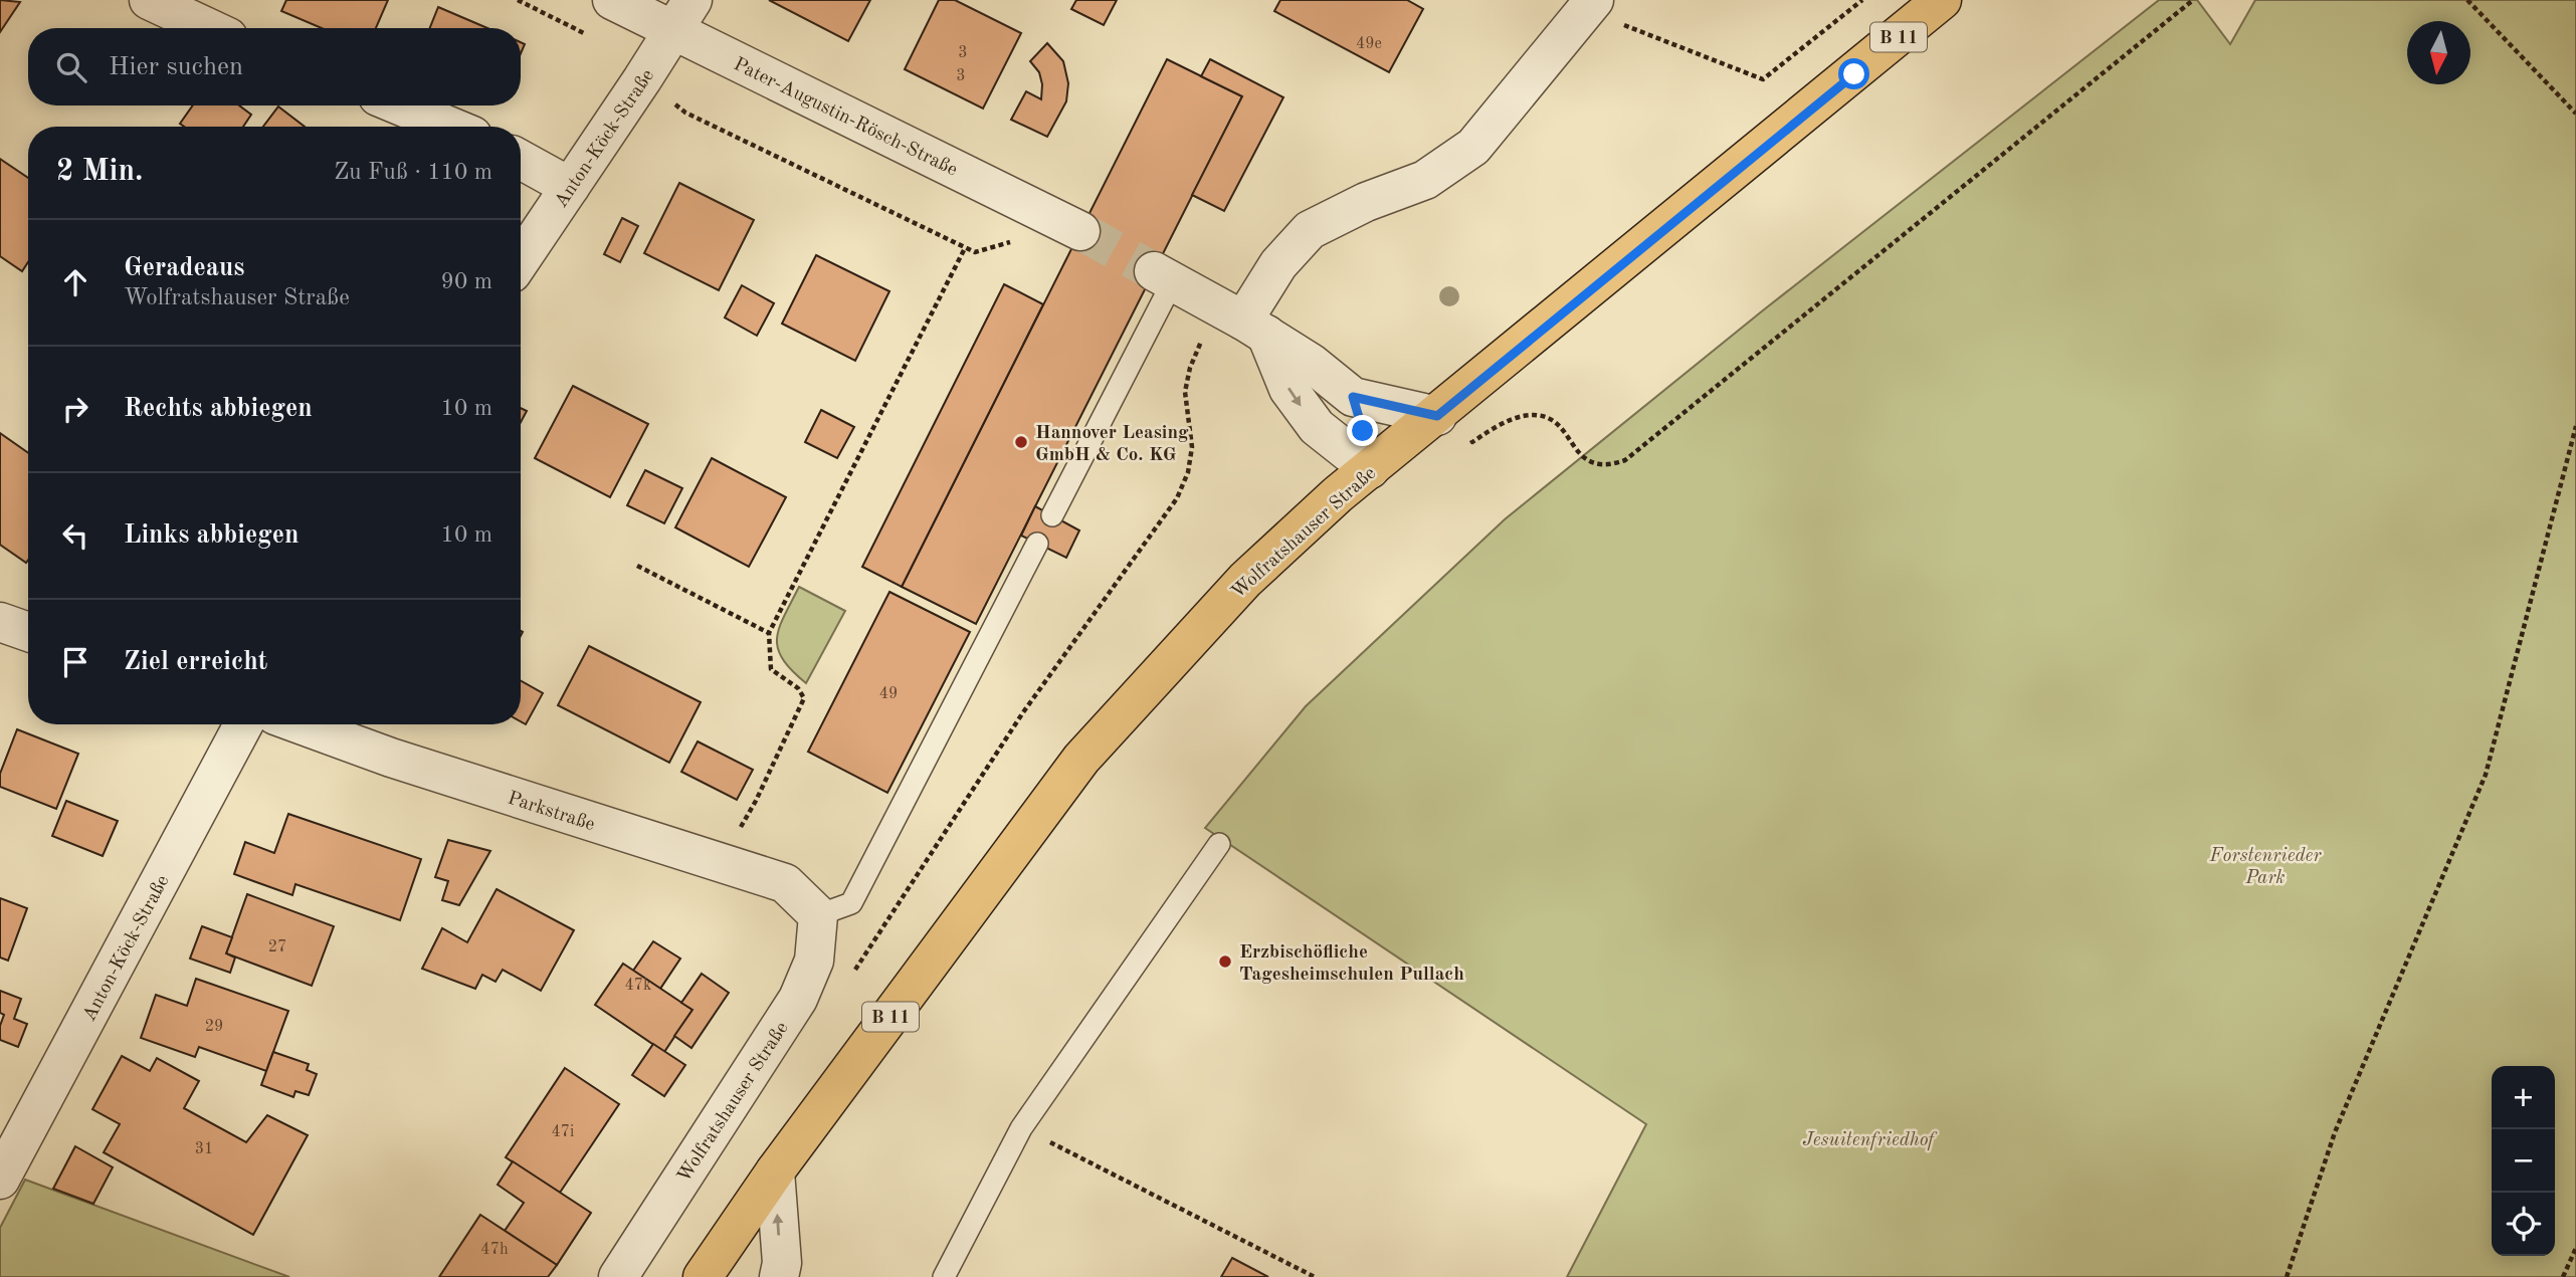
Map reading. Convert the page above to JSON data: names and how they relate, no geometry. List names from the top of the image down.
{
  "streets": {
    "main road": ["B 11", "Wolfratshauser Straße"],
    "street": ["Pater-Augustin-Rösch-Straße", "Anton-Köck-Straße", "Parkstraße"]
  },
  "crossings": [
    ["Pater-Augustin-Rösch-Straße", "Anton-Köck-Straße"],
    ["Wolfratshauser Straße", "Parkstraße"]
  ],
  "parks": ["Forstenrieder Park", "Jesuitenfriedhof"],
  "places": ["Hannover Leasing GmbH & Co. KG", "Erzbischöfliche Tagesheimschulen Pullach"],
  "house_numbers": [
    "49e",
    "3",
    "3",
    "49",
    "27",
    "47k",
    "29",
    "47i",
    "31",
    "47h"
  ],
  "north": "bottom",
  "page": {
    "search": "Hier suchen",
    "heading": ["2 Min.", "Zu Fuß · 110 m"],
    "list": [
      ["Geradeaus", "Wolfratshauser Straße", "90 m"],
      ["Rechts abbiegen", "10 m"],
      ["Links abbiegen", "10 m"],
      "Ziel erreicht"
    ],
    "map_buttons": ["+", "−"]
  }
}
